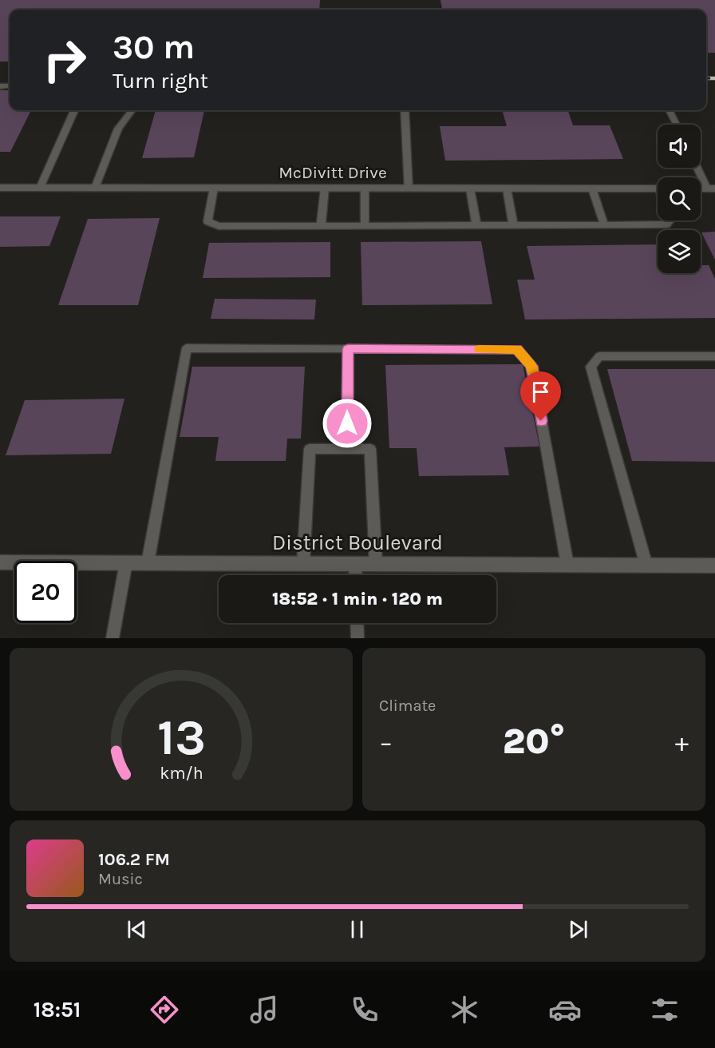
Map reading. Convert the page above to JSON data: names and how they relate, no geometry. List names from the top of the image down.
{
  "streets": {
    "street": ["McDivitt Drive", "District Boulevard"]
  },
  "page": {
    "turn": ["30 m", "Turn right"],
    "limit": "20",
    "trip": "18:52 · 1 min · 120 m",
    "tile": "Climate",
    "heat": ["−", "20°", "+"],
    "song": ["106.2 FM", "Music"],
    "tabs": "18:51",
    "gauge": ["13", "km/h"]
  }
}
